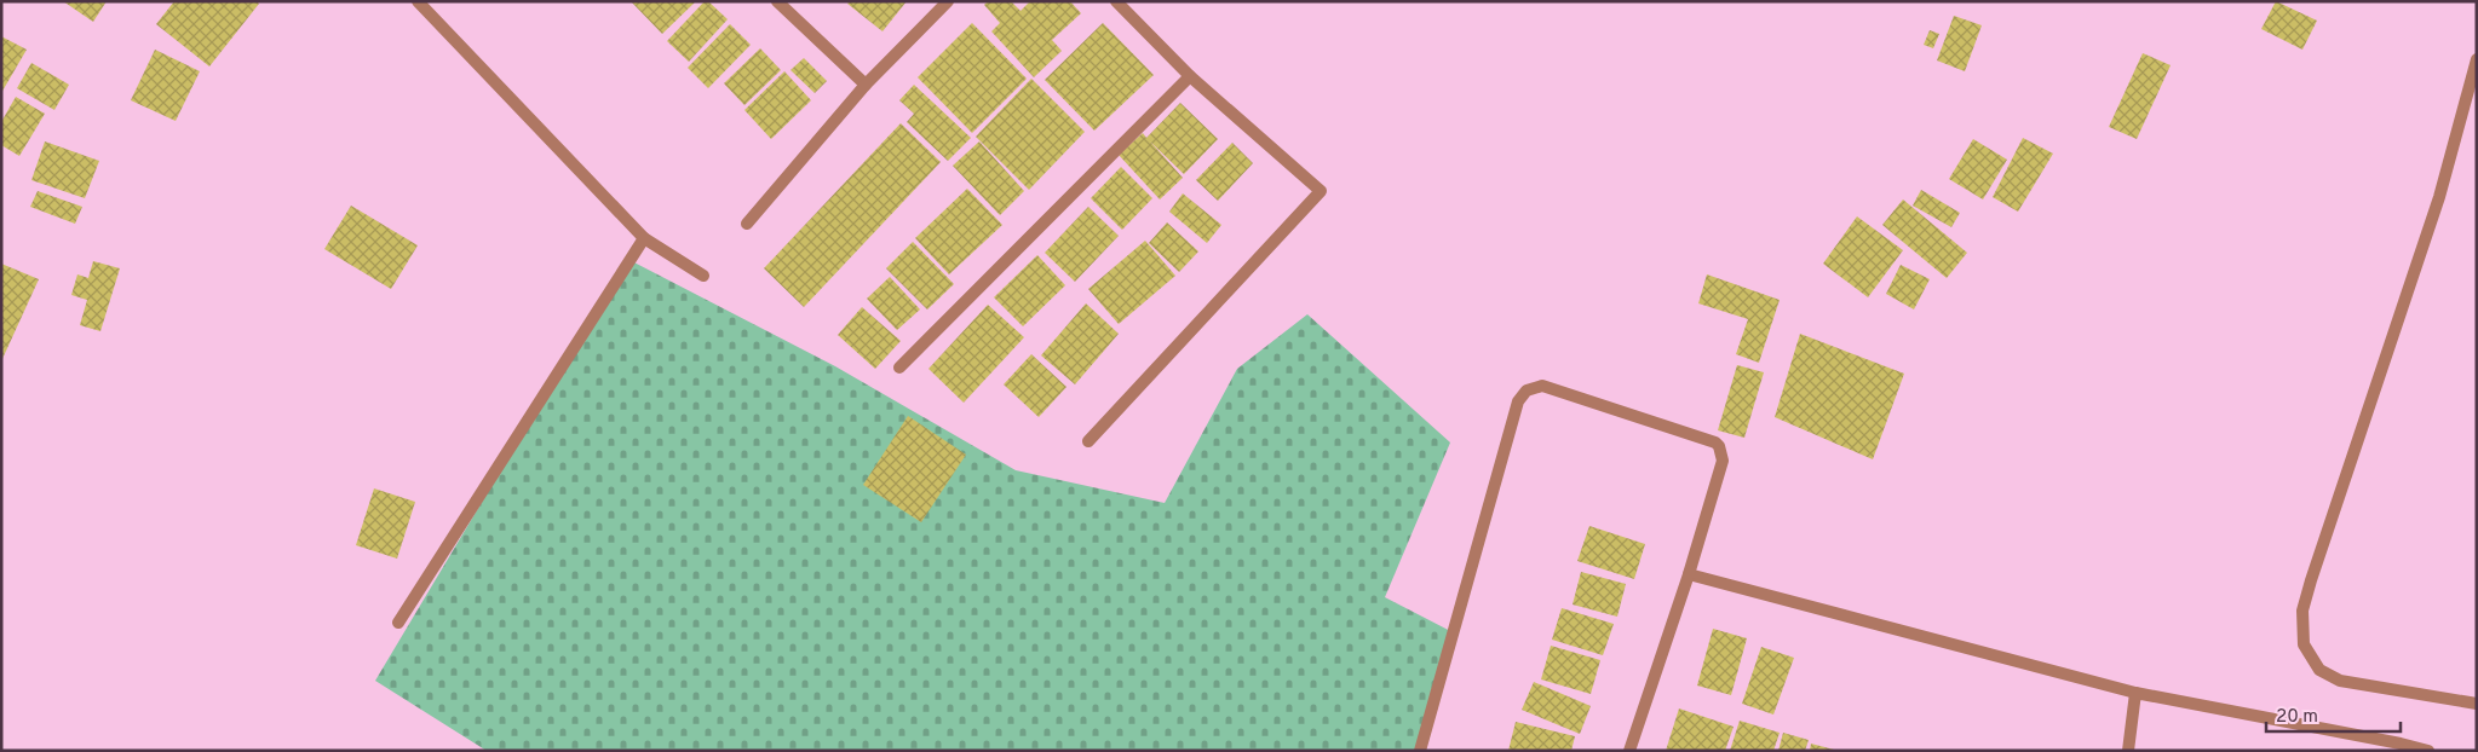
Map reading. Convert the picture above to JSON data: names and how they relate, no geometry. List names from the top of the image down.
{
  "scale_bar": "20 m"
}
